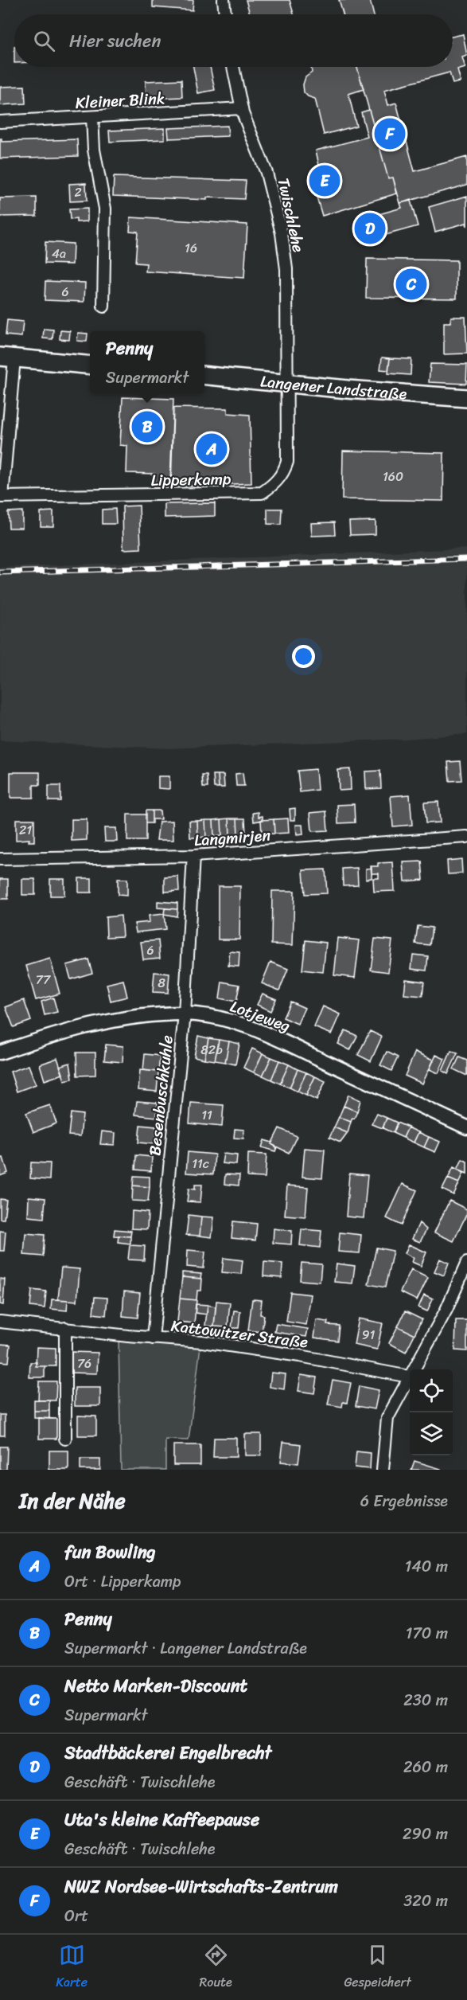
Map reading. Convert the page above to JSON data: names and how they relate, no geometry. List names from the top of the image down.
{
  "streets": {
    "main road": ["Langener Landstraße"],
    "street": [
      "Kleiner Blink",
      "Twischlehe",
      "Lipperkamp",
      "Langmirjen",
      "Lotjeweg",
      "Besenbuschkuhle",
      "Kattowitzer Straße"
    ]
  },
  "crossings": [
    ["Kleiner Blink", "Twischlehe"],
    ["Twischlehe", "Langener Landstraße"],
    ["Twischlehe", "Lipperkamp"],
    ["Langener Landstraße", "Lipperkamp"],
    ["Langmirjen", "Besenbuschkuhle"],
    ["Lotjeweg", "Besenbuschkuhle"],
    ["Besenbuschkuhle", "Kattowitzer Straße"]
  ],
  "house_numbers": [
    "2",
    "16",
    "4a",
    "6",
    "160",
    "21",
    "6",
    "77",
    "8",
    "82b",
    "11",
    "11c",
    "91",
    "76"
  ],
  "page": {
    "search": "Hier suchen",
    "pins": [
      "F",
      "E",
      "D",
      "C",
      "B",
      "A"
    ],
    "popup": ["Penny", "Supermarkt"],
    "heading": ["In der Nähe", "6 Ergebnisse"],
    "list": [
      {
        "mark": "A",
        "name": "fun Bowling",
        "note": "Ort · Lipperkamp",
        "value": "140 m"
      },
      {
        "mark": "B",
        "name": "Penny",
        "note": "Supermarkt · Langener Landstraße",
        "value": "170 m"
      },
      {
        "mark": "C",
        "name": "Netto Marken-Discount",
        "note": "Supermarkt",
        "value": "230 m"
      },
      {
        "mark": "D",
        "name": "Stadtbäckerei Engelbrecht",
        "note": "Geschäft · Twischlehe",
        "value": "260 m"
      },
      {
        "mark": "E",
        "name": "Uta's kleine Kaffeepause",
        "note": "Geschäft · Twischlehe",
        "value": "290 m"
      },
      {
        "mark": "F",
        "name": "NWZ Nordsee-Wirtschafts-Zentrum",
        "note": "Ort",
        "value": "320 m"
      }
    ],
    "nav": ["Karte", "Route", "Gespeichert"]
  }
}
